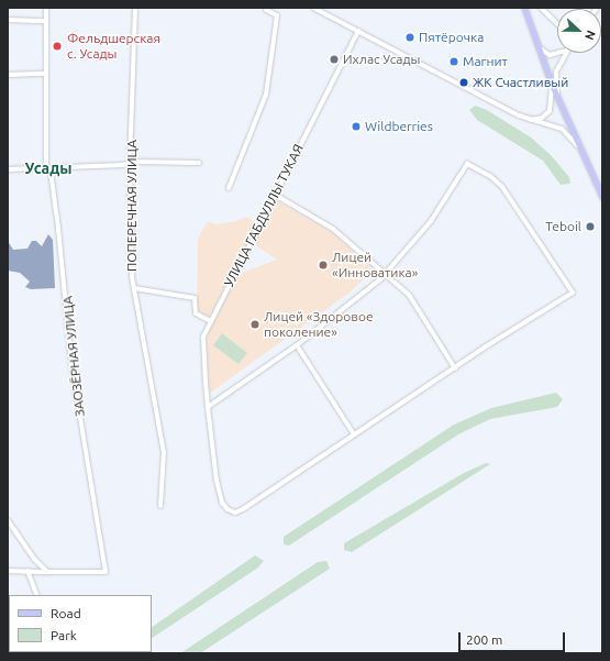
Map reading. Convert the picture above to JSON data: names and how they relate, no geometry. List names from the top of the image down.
{
  "streets": {
    "street": ["ПОПЕРЕЧНАЯ УЛИЦА", "УЛИЦА ГАБДУЛЛЫ ТУКАЯ", "ЗАОЗЁРНАЯ УЛИЦА"]
  },
  "districts": ["Усады"],
  "places": [
    "Пятёрочка",
    "Фельдшерская с. Усады",
    "Ихлас Усады",
    "Магнит",
    "ЖК Счастливый",
    "Wildberries",
    "Teboil",
    "Лицей «Инноватика»",
    "Лицей «Здоровое поколение»"
  ],
  "legend": ["Road", "Park"],
  "scale_bar": "200 m",
  "north": "right"
}
